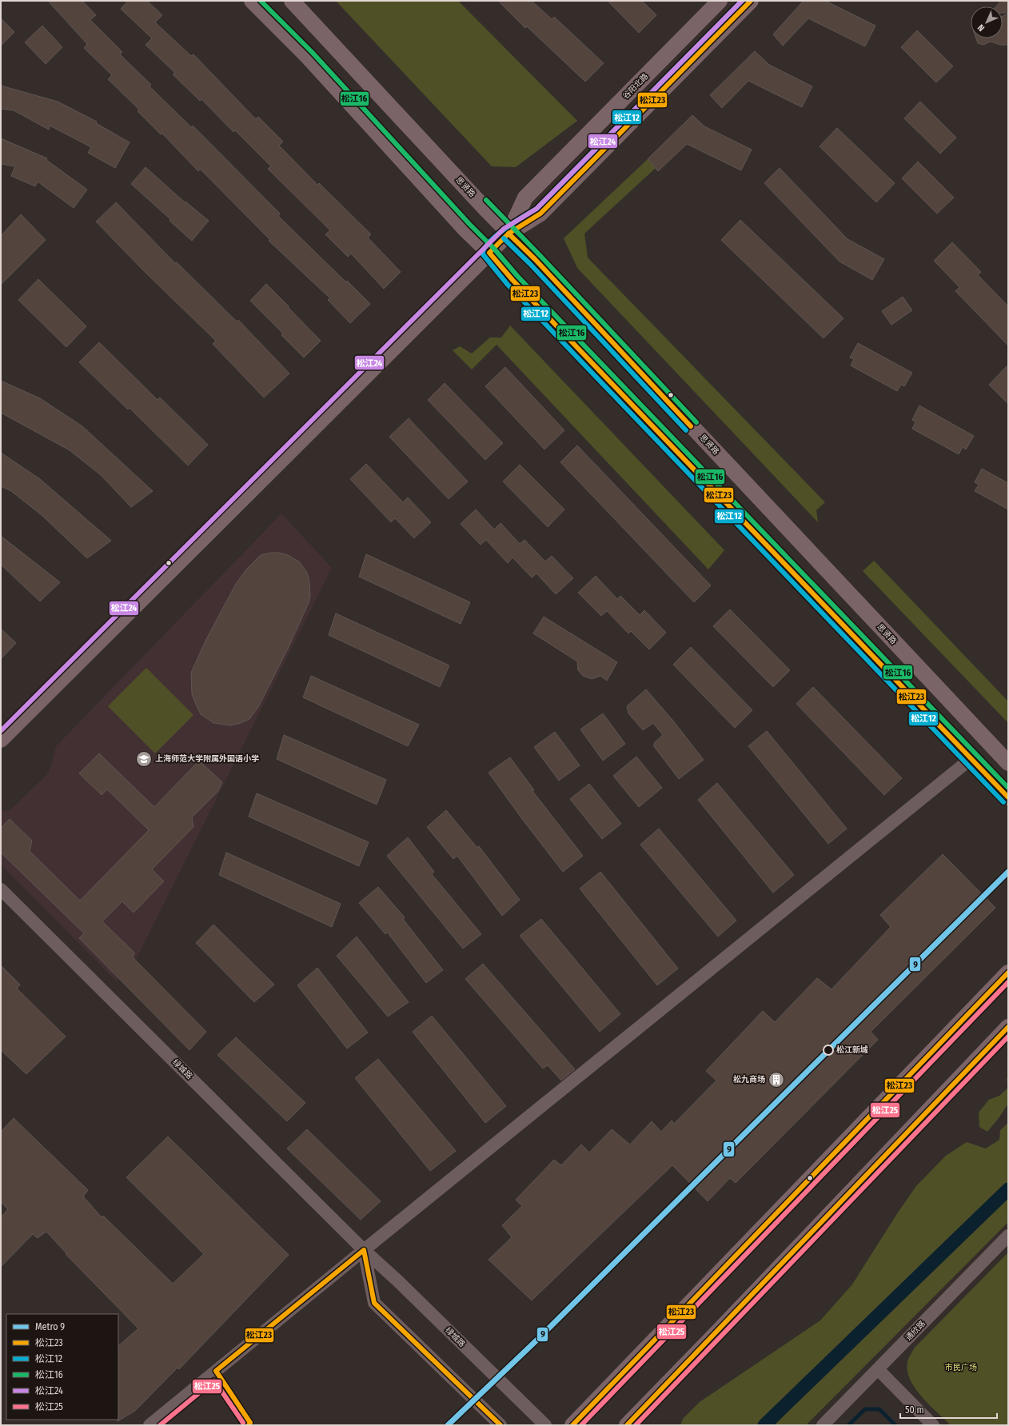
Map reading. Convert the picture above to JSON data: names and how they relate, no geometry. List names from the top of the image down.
{
  "streets": {
    "main road": ["谷阳北路", "思贤路"],
    "street": ["绿城路", "通欣路"]
  },
  "crossings": [
    ["谷阳北路", "思贤路"]
  ],
  "parks": ["市民广场"],
  "places": {
    "school or university": ["上海师范大学附属外国语小学"],
    "other": ["松江新城"],
    "building": ["松九商场"]
  },
  "lines": [
    "transit line 松江23",
    "transit line 松江12",
    "transit line 松江16",
    "transit line 松江24",
    "metro line 9",
    "transit line 松江25"
  ],
  "legend": [
    "Metro 9",
    "松江23",
    "松江12",
    "松江16",
    "松江24",
    "松江25"
  ],
  "scale_bar": "50 m",
  "north": "bottom left"
}
